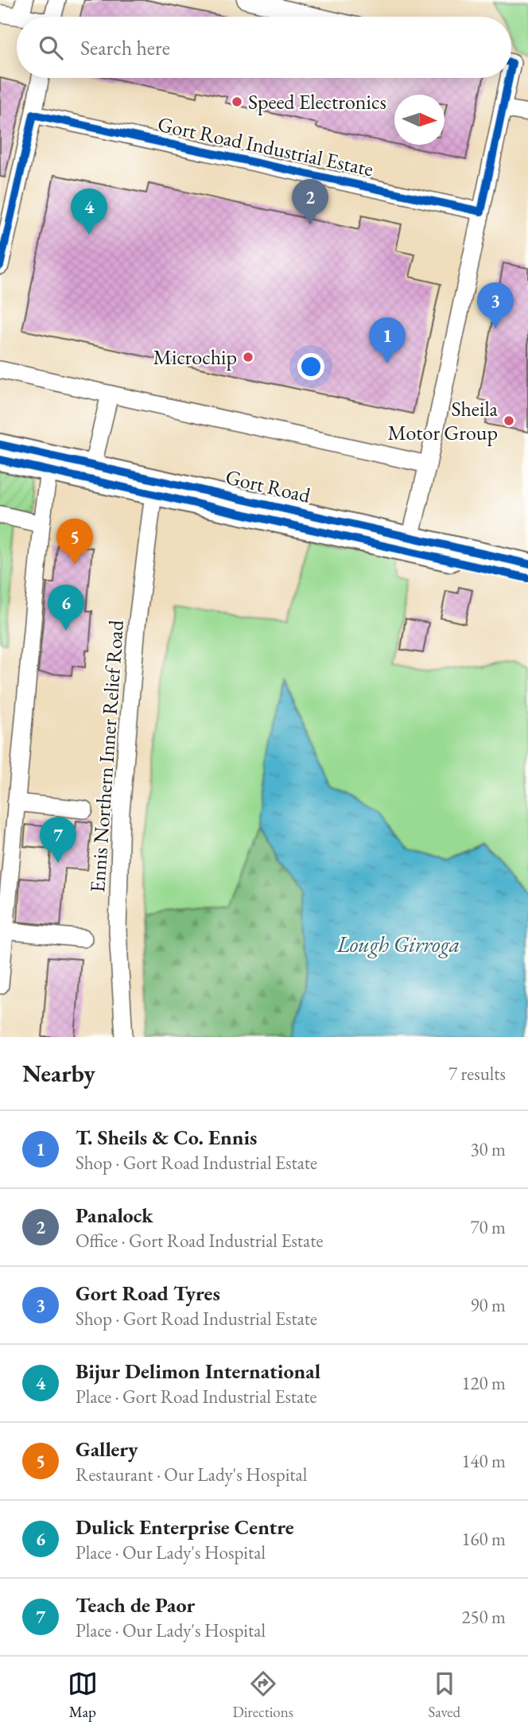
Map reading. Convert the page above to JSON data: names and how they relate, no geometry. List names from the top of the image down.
{
  "streets": {
    "main road": ["Gort Road"],
    "street": ["Gort Road Industrial Estate", "Ennis Northern Inner Relief Road"]
  },
  "crossings": [
    ["Gort Road", "Ennis Northern Inner Relief Road"]
  ],
  "water": ["Lough Girroga"],
  "places": ["Speed Electronics", "Microchip", "Sheila Motor Group"],
  "north": "right",
  "page": {
    "search": "Search here",
    "pins": [
      "2",
      "4",
      "3",
      "1",
      "5",
      "6",
      "7"
    ],
    "heading": ["Nearby", "7 results"],
    "list": [
      {
        "mark": "1",
        "name": "T. Sheils & Co. Ennis",
        "note": "Shop · Gort Road Industrial Estate",
        "value": "30 m"
      },
      {
        "mark": "2",
        "name": "Panalock",
        "note": "Office · Gort Road Industrial Estate",
        "value": "70 m"
      },
      {
        "mark": "3",
        "name": "Gort Road Tyres",
        "note": "Shop · Gort Road Industrial Estate",
        "value": "90 m"
      },
      {
        "mark": "4",
        "name": "Bijur Delimon International",
        "note": "Place · Gort Road Industrial Estate",
        "value": "120 m"
      },
      {
        "mark": "5",
        "name": "Gallery",
        "note": "Restaurant · Our Lady's Hospital",
        "value": "140 m"
      },
      {
        "mark": "6",
        "name": "Dulick Enterprise Centre",
        "note": "Place · Our Lady's Hospital",
        "value": "160 m"
      },
      {
        "mark": "7",
        "name": "Teach de Paor",
        "note": "Place · Our Lady's Hospital",
        "value": "250 m"
      }
    ],
    "nav": ["Map", "Directions", "Saved"]
  }
}
